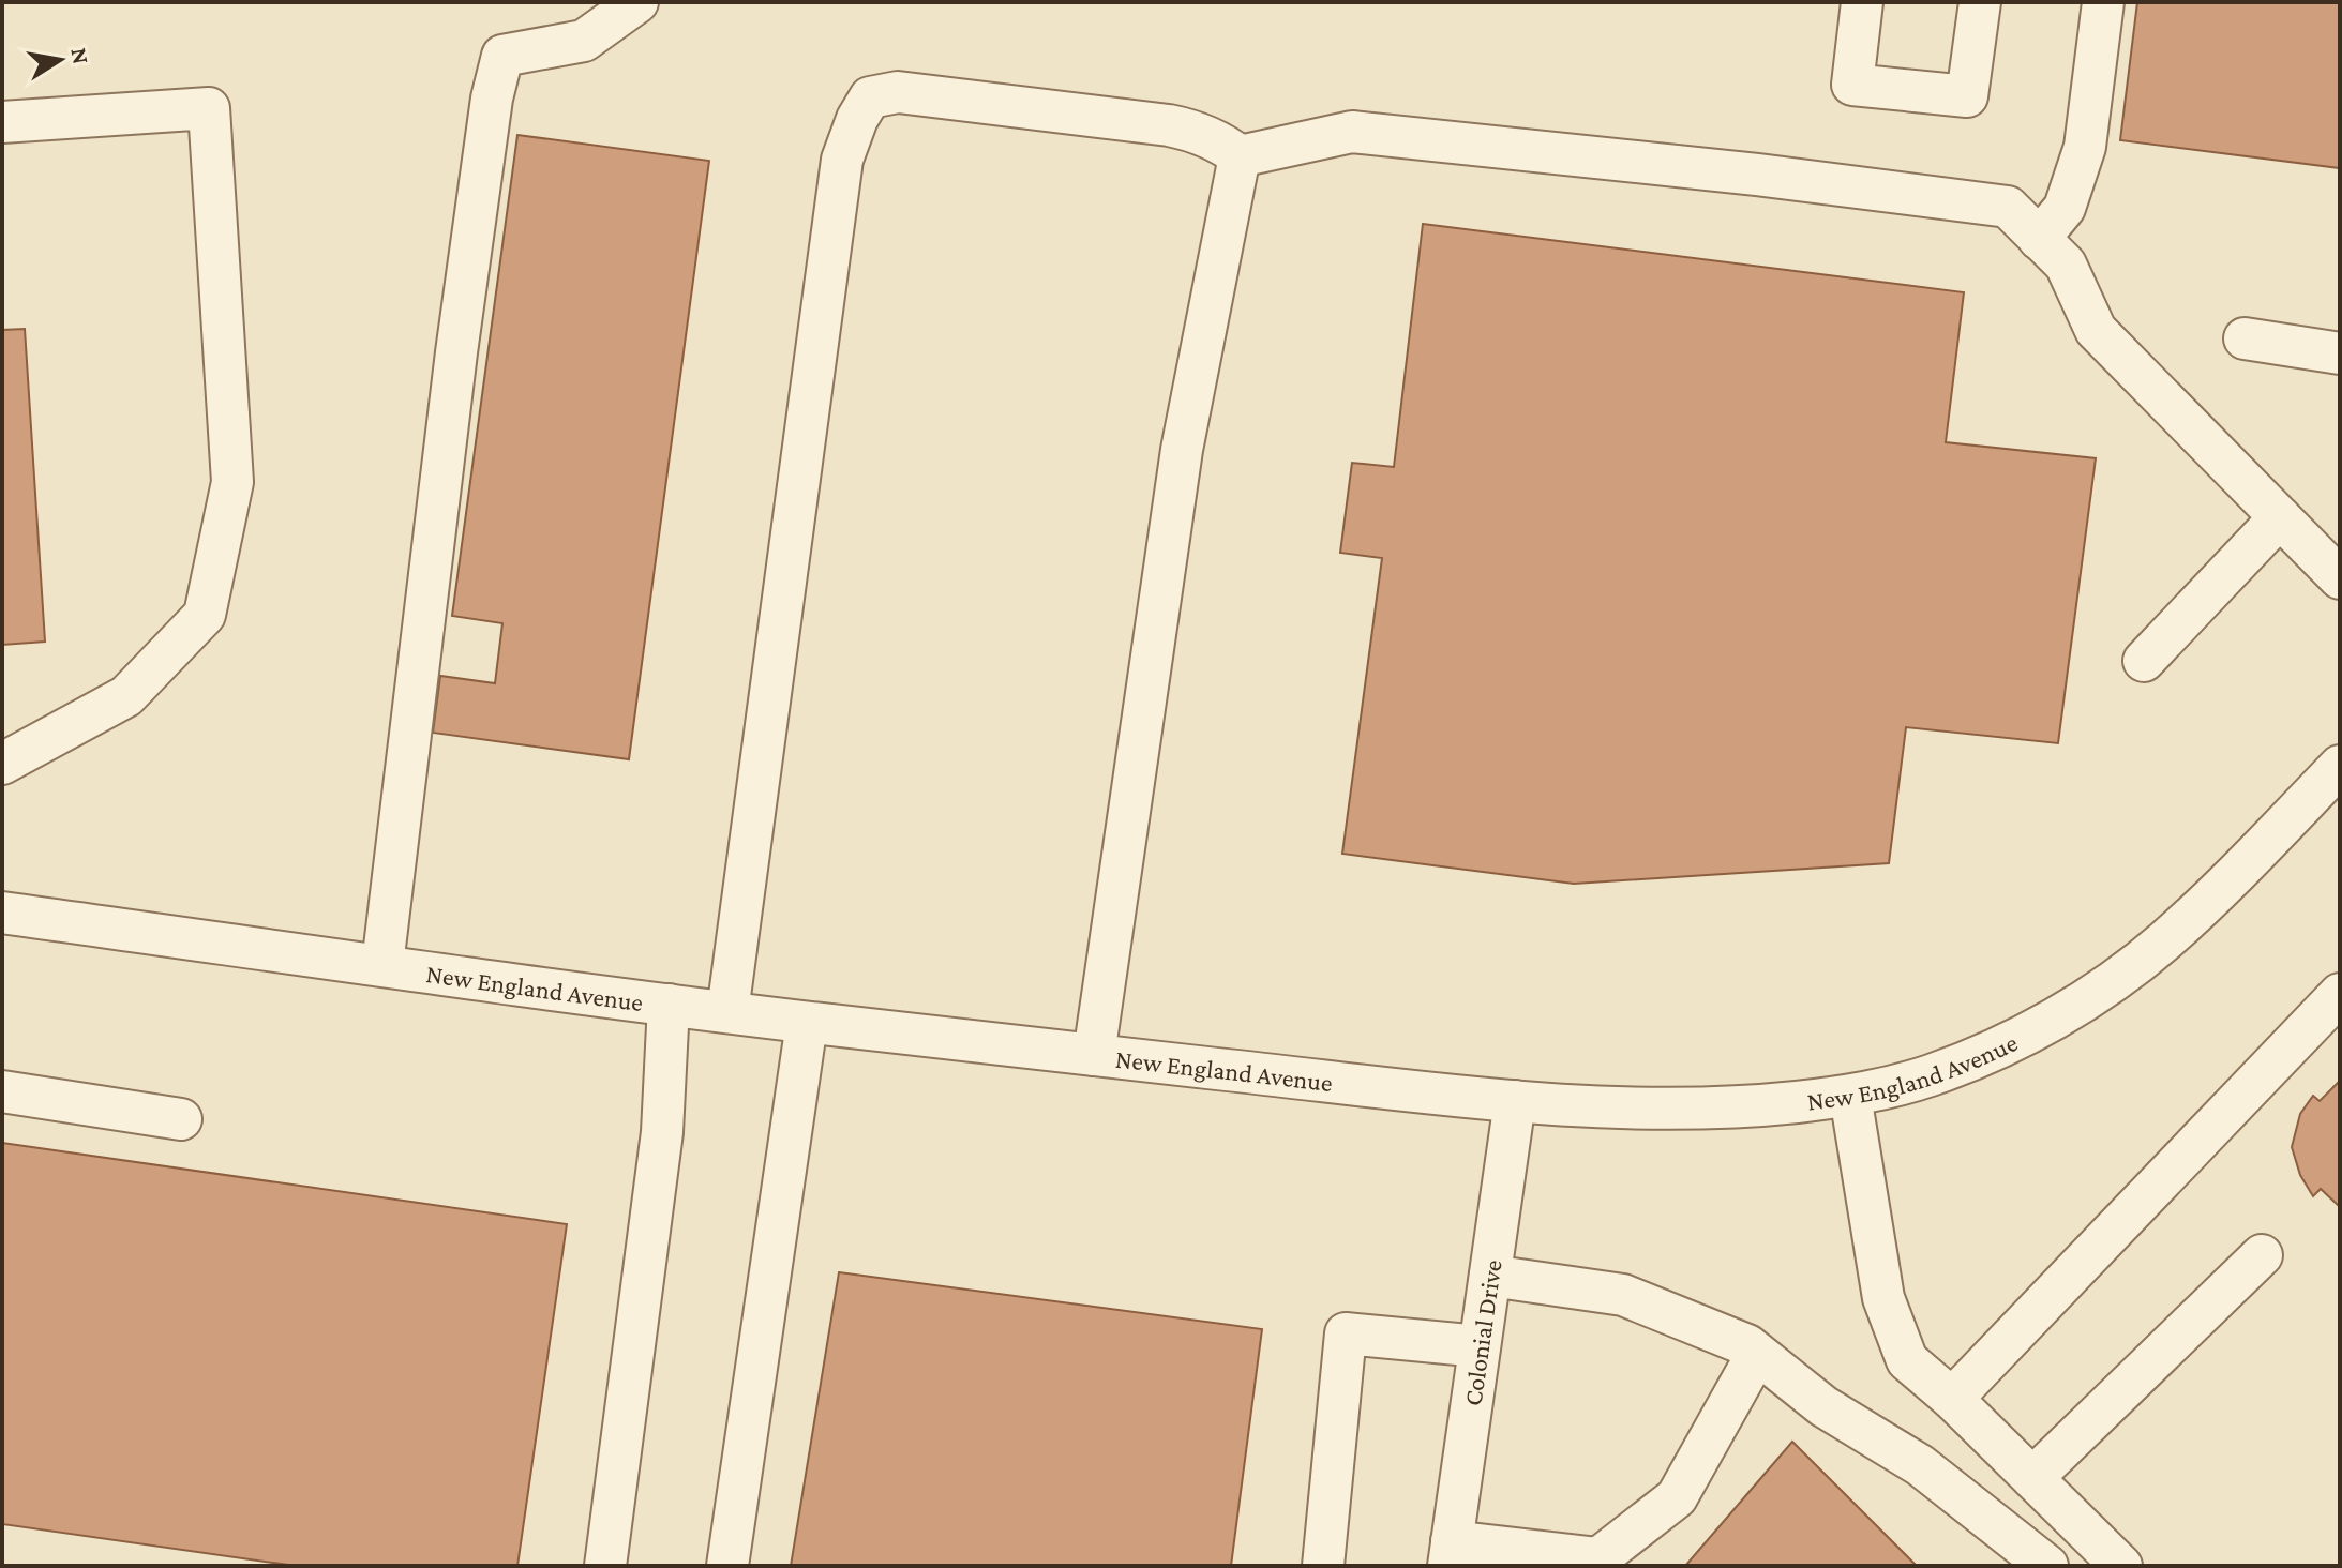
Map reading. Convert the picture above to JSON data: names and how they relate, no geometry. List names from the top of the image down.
{
  "streets": {
    "street": ["New England Avenue", "Colonial Drive"]
  },
  "crossings": [
    ["New England Avenue", "Colonial Drive"]
  ],
  "north": "right"
}
